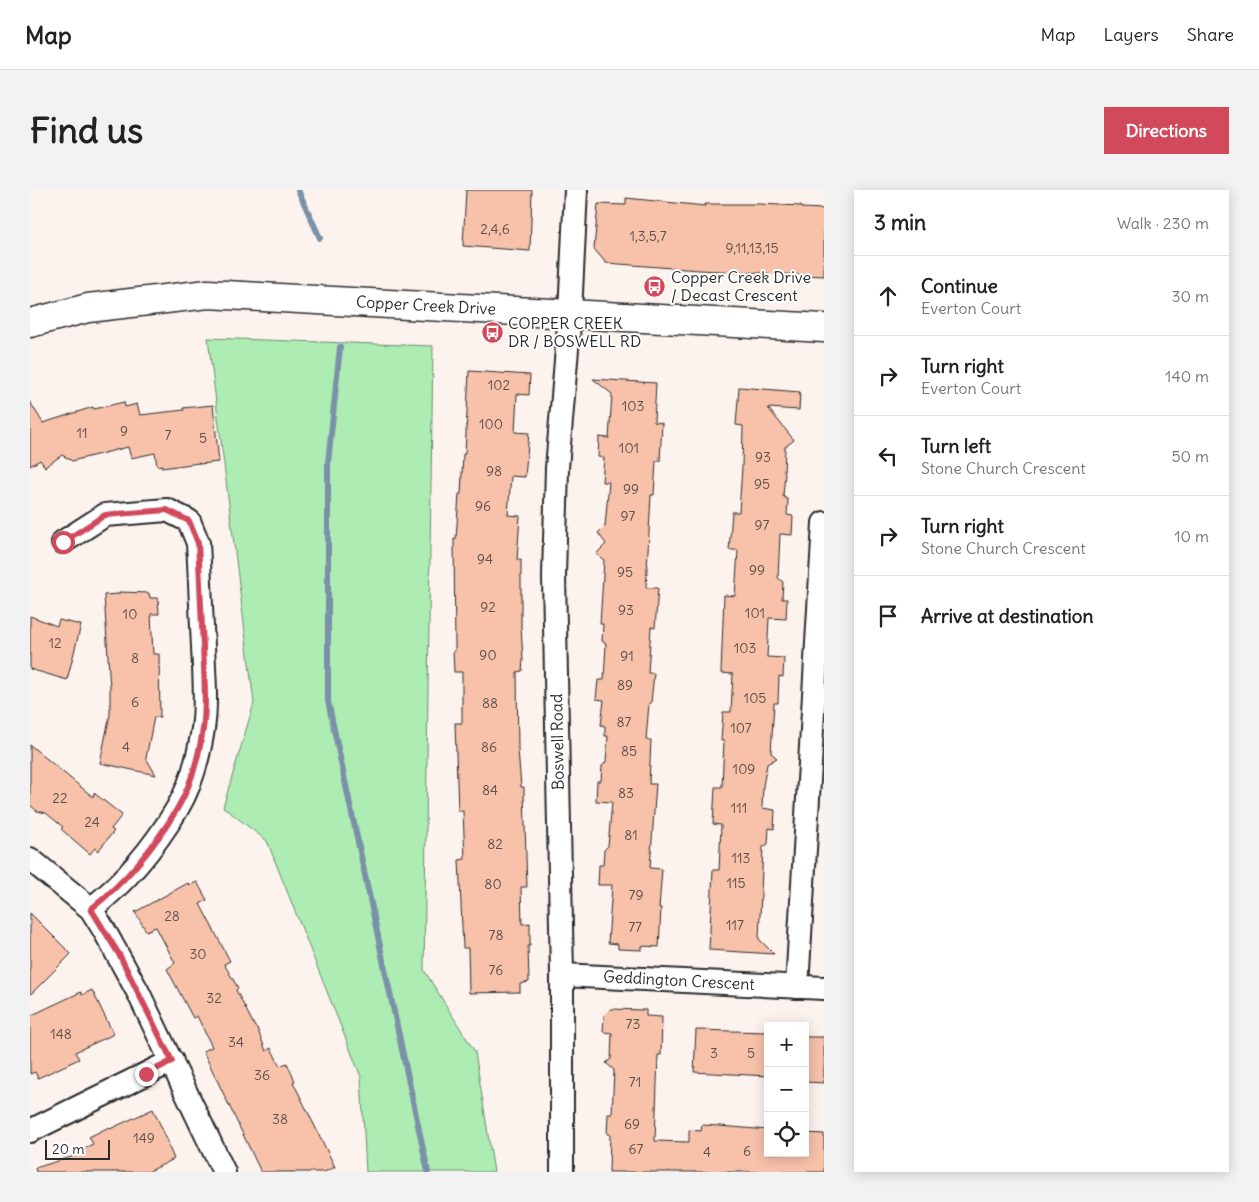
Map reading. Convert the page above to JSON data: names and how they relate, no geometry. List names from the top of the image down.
{
  "streets": {
    "street": ["Copper Creek Drive", "Boswell Road", "Geddington Crescent"]
  },
  "crossings": [
    ["Copper Creek Drive", "Boswell Road"],
    ["Boswell Road", "Geddington Crescent"]
  ],
  "places": {
    "bus stop": ["Copper Creek Drive / Decast Crescent", "COPPER CREEK DR / BOSWELL RD"]
  },
  "house_numbers": [
    "2,4,6",
    "1,3,5,7",
    "9,11,13,15",
    "102",
    "103",
    "100",
    "9",
    "11",
    "7",
    "5",
    "101",
    "93",
    "98",
    "95",
    "99",
    "96",
    "97",
    "97",
    "94",
    "99",
    "95",
    "92",
    "93",
    "101",
    "10",
    "12",
    "103",
    "90",
    "91",
    "8",
    "89",
    "105",
    "6",
    "88",
    "87",
    "107",
    "4",
    "86",
    "85",
    "109",
    "84",
    "83",
    "22",
    "111",
    "24",
    "81",
    "82",
    "113",
    "115",
    "80",
    "79",
    "28",
    "117",
    "77",
    "78",
    "30",
    "76",
    "32",
    "73",
    "148",
    "34",
    "3",
    "5",
    "36",
    "71",
    "38",
    "69",
    "149",
    "67",
    "6",
    "4"
  ],
  "scale_bar": "20 m",
  "page": {
    "header": "Map",
    "nav": ["Map", "Layers", "Share"],
    "buttons": "Directions",
    "title": "Find us",
    "heading": ["3 min", "Walk · 230 m"],
    "list": [
      ["Continue", "Everton Court", "30 m"],
      ["Turn right", "Everton Court", "140 m"],
      ["Turn left", "Stone Church Crescent", "50 m"],
      ["Turn right", "Stone Church Crescent", "10 m"],
      "Arrive at destination"
    ],
    "map_buttons": ["+", "−"],
    "scale": "20 m"
  }
}
